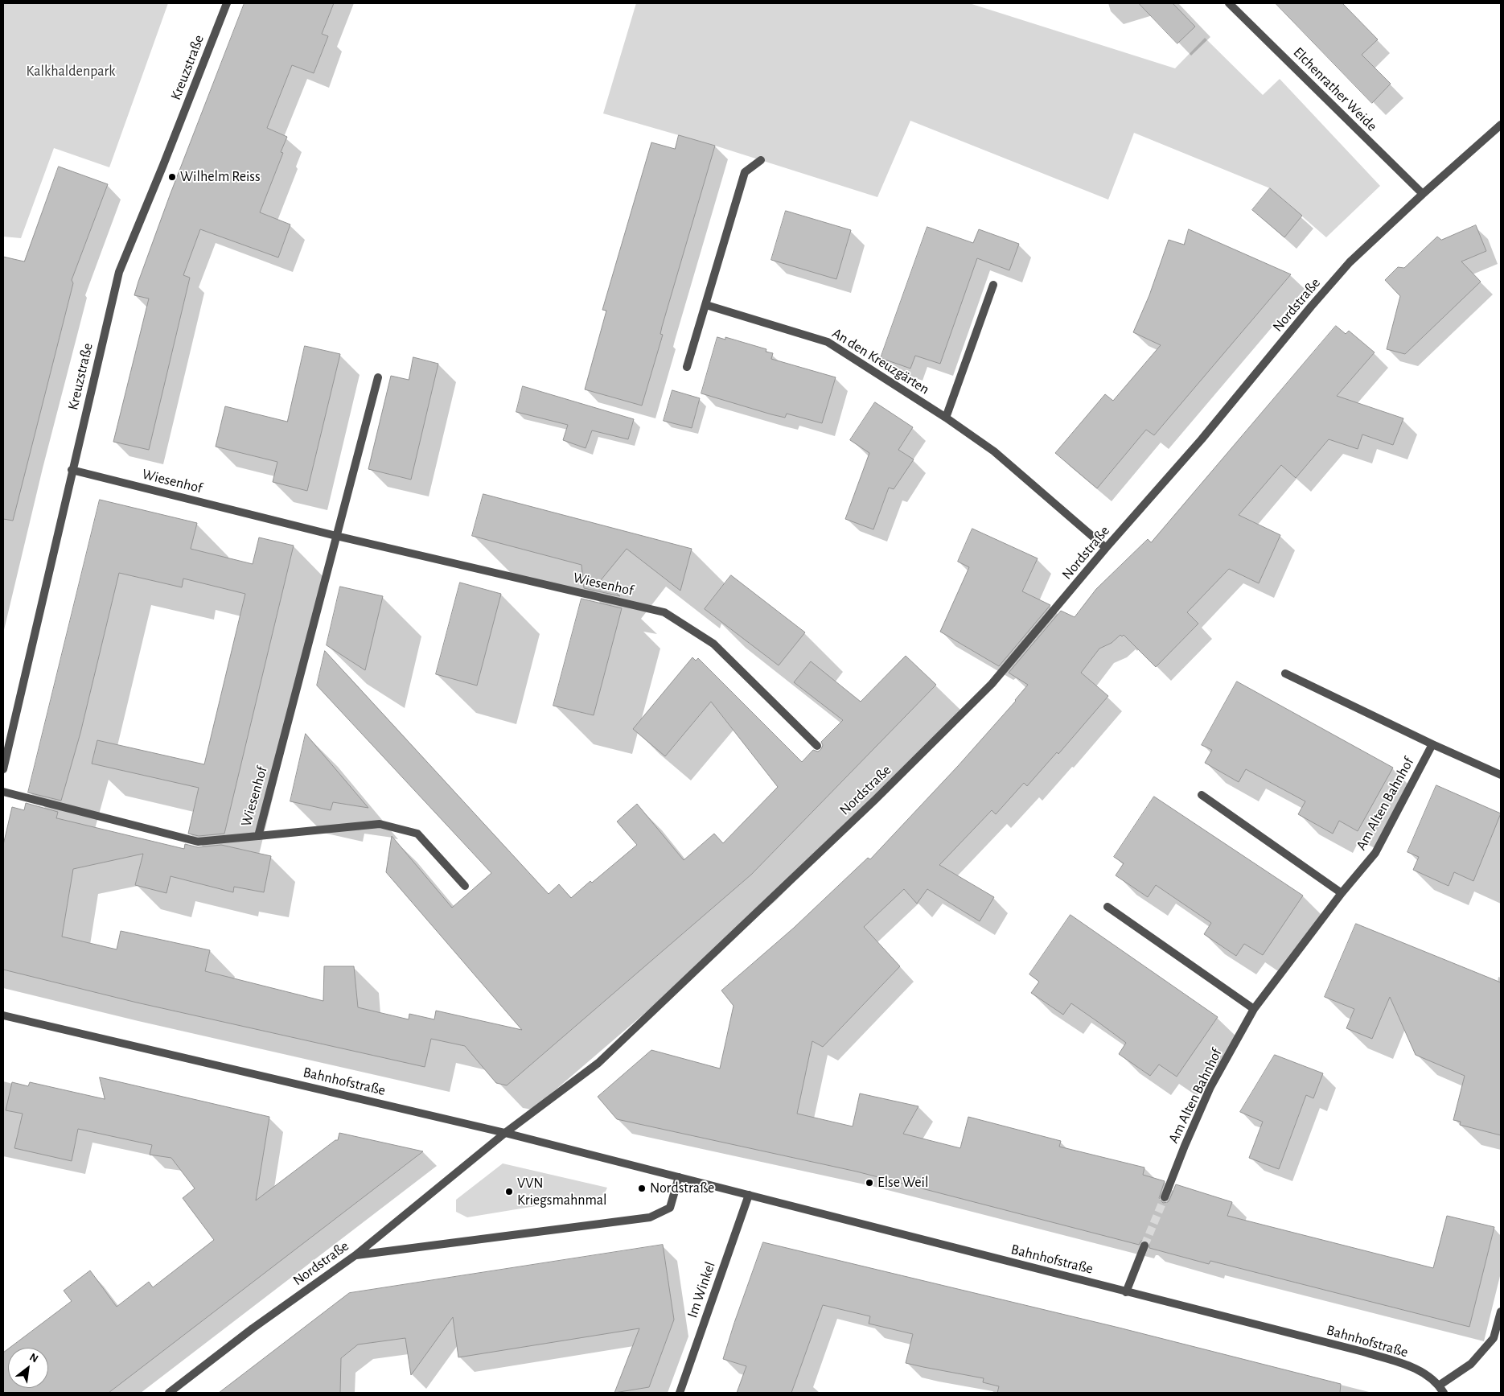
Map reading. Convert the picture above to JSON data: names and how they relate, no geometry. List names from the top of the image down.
{
  "streets": {
    "street": [
      "Kreuzstraße",
      "Elchenrather Weide",
      "Nordstraße",
      "An den Kreuzgärten",
      "Wiesenhof",
      "Am Alten Bahnhof",
      "Bahnhofstraße",
      "Im Winkel"
    ]
  },
  "crossings": [
    ["Kreuzstraße", "Wiesenhof"],
    ["Elchenrather Weide", "Nordstraße"],
    ["Nordstraße", "An den Kreuzgärten"],
    ["Nordstraße", "Bahnhofstraße"],
    ["Bahnhofstraße", "Im Winkel"]
  ],
  "parks": ["Kalkhaldenpark"],
  "places": [
    "Wilhelm Reiss",
    "Else Weil",
    "Nordstraße",
    "VVN Kriegsmahnmal"
  ],
  "north": "top right"
}
